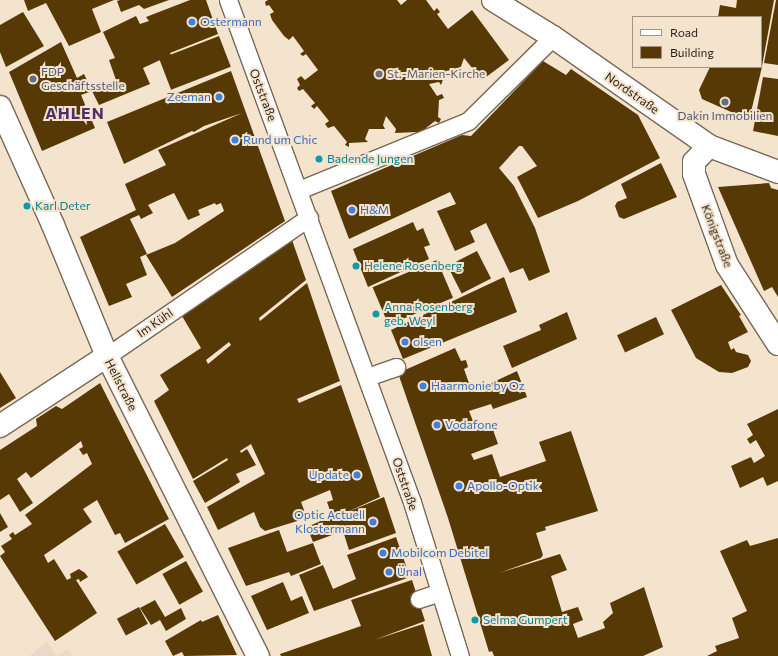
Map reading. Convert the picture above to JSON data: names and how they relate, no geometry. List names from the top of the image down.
{
  "streets": {
    "street": [
      "Nordstraße",
      "Oststraße",
      "Königstraße",
      "Im Kühl",
      "Hellstraße"
    ]
  },
  "crossings": [
    ["Nordstraße", "Königstraße"],
    ["Oststraße", "Im Kühl"],
    ["Im Kühl", "Hellstraße"]
  ],
  "districts": ["AHLEN"],
  "places": [
    "Ostermann",
    "St.-Marien-Kirche",
    "FDP Geschäftsstelle",
    "Zeeman",
    "Dakin Immobilien",
    "Rund um Chic",
    "Badende Jungen",
    "Karl Deter",
    "H&M",
    "Helene Rosenberg",
    "Anna Rosenberg geb. Weyl",
    "olsen",
    "Haarmonie by Oz",
    "Vodafone",
    "Update",
    "Apollo-Optik",
    "Optic Actuell Klostermann",
    "Mobilcom Debitel",
    "Ünal",
    "Selma Gumpert"
  ],
  "legend": ["Road", "Building"]
}
